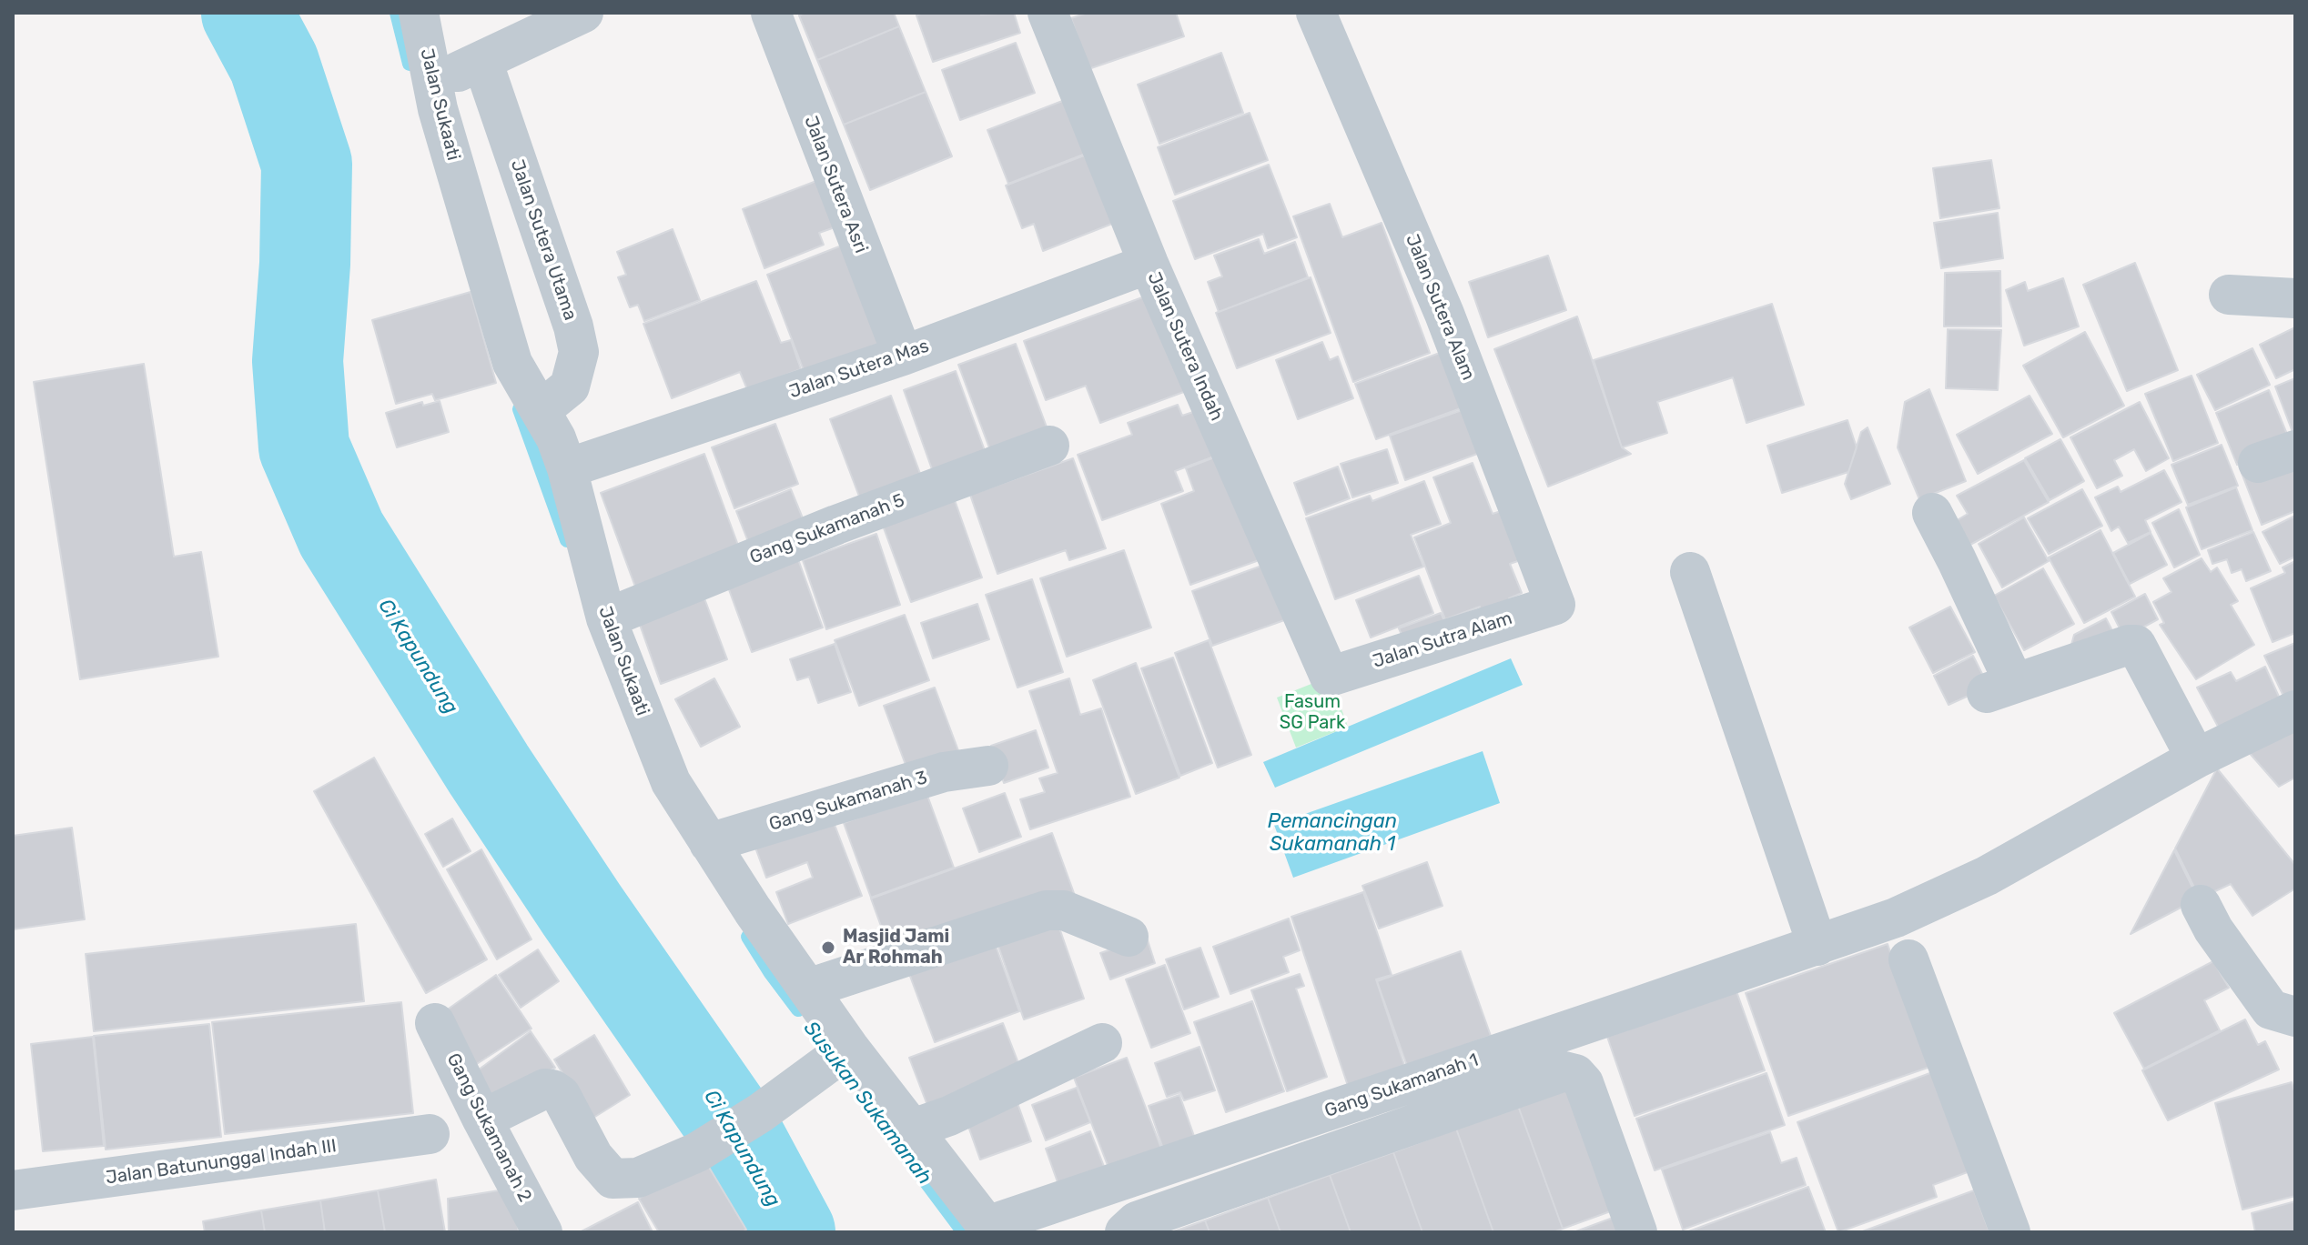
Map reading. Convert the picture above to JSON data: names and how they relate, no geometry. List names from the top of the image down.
{
  "streets": {
    "street": [
      "Jalan Sukaati",
      "Jalan Sutera Asri",
      "Jalan Sutera Utama",
      "Jalan Sutera Alam",
      "Jalan Sutera Indah",
      "Jalan Sutera Mas",
      "Gang Sukamanah 5",
      "Jalan Sutra Alam",
      "Gang Sukamanah 3",
      "Gang Sukamanah 1",
      "Gang Sukamanah 2",
      "Jalan Batununggal Indah III"
    ]
  },
  "crossings": [
    ["Jalan Sukaati", "Jalan Sutera Utama"],
    ["Jalan Sukaati", "Jalan Sutera Mas"],
    ["Jalan Sukaati", "Gang Sukamanah 5"],
    ["Jalan Sukaati", "Gang Sukamanah 3"],
    ["Jalan Sukaati", "Gang Sukamanah 1"],
    ["Jalan Sutera Asri", "Jalan Sutera Mas"],
    ["Jalan Sutera Alam", "Jalan Sutra Alam"],
    ["Jalan Sutera Indah", "Jalan Sutera Mas"],
    ["Jalan Sutera Indah", "Jalan Sutra Alam"]
  ],
  "water": ["Ci Kapundung", "Pemancingan Sukamanah 1", "Susukan Sukamanah"],
  "parks": ["Fasum SG Park"],
  "places": ["Masjid Jami Ar Rohmah"]
}
